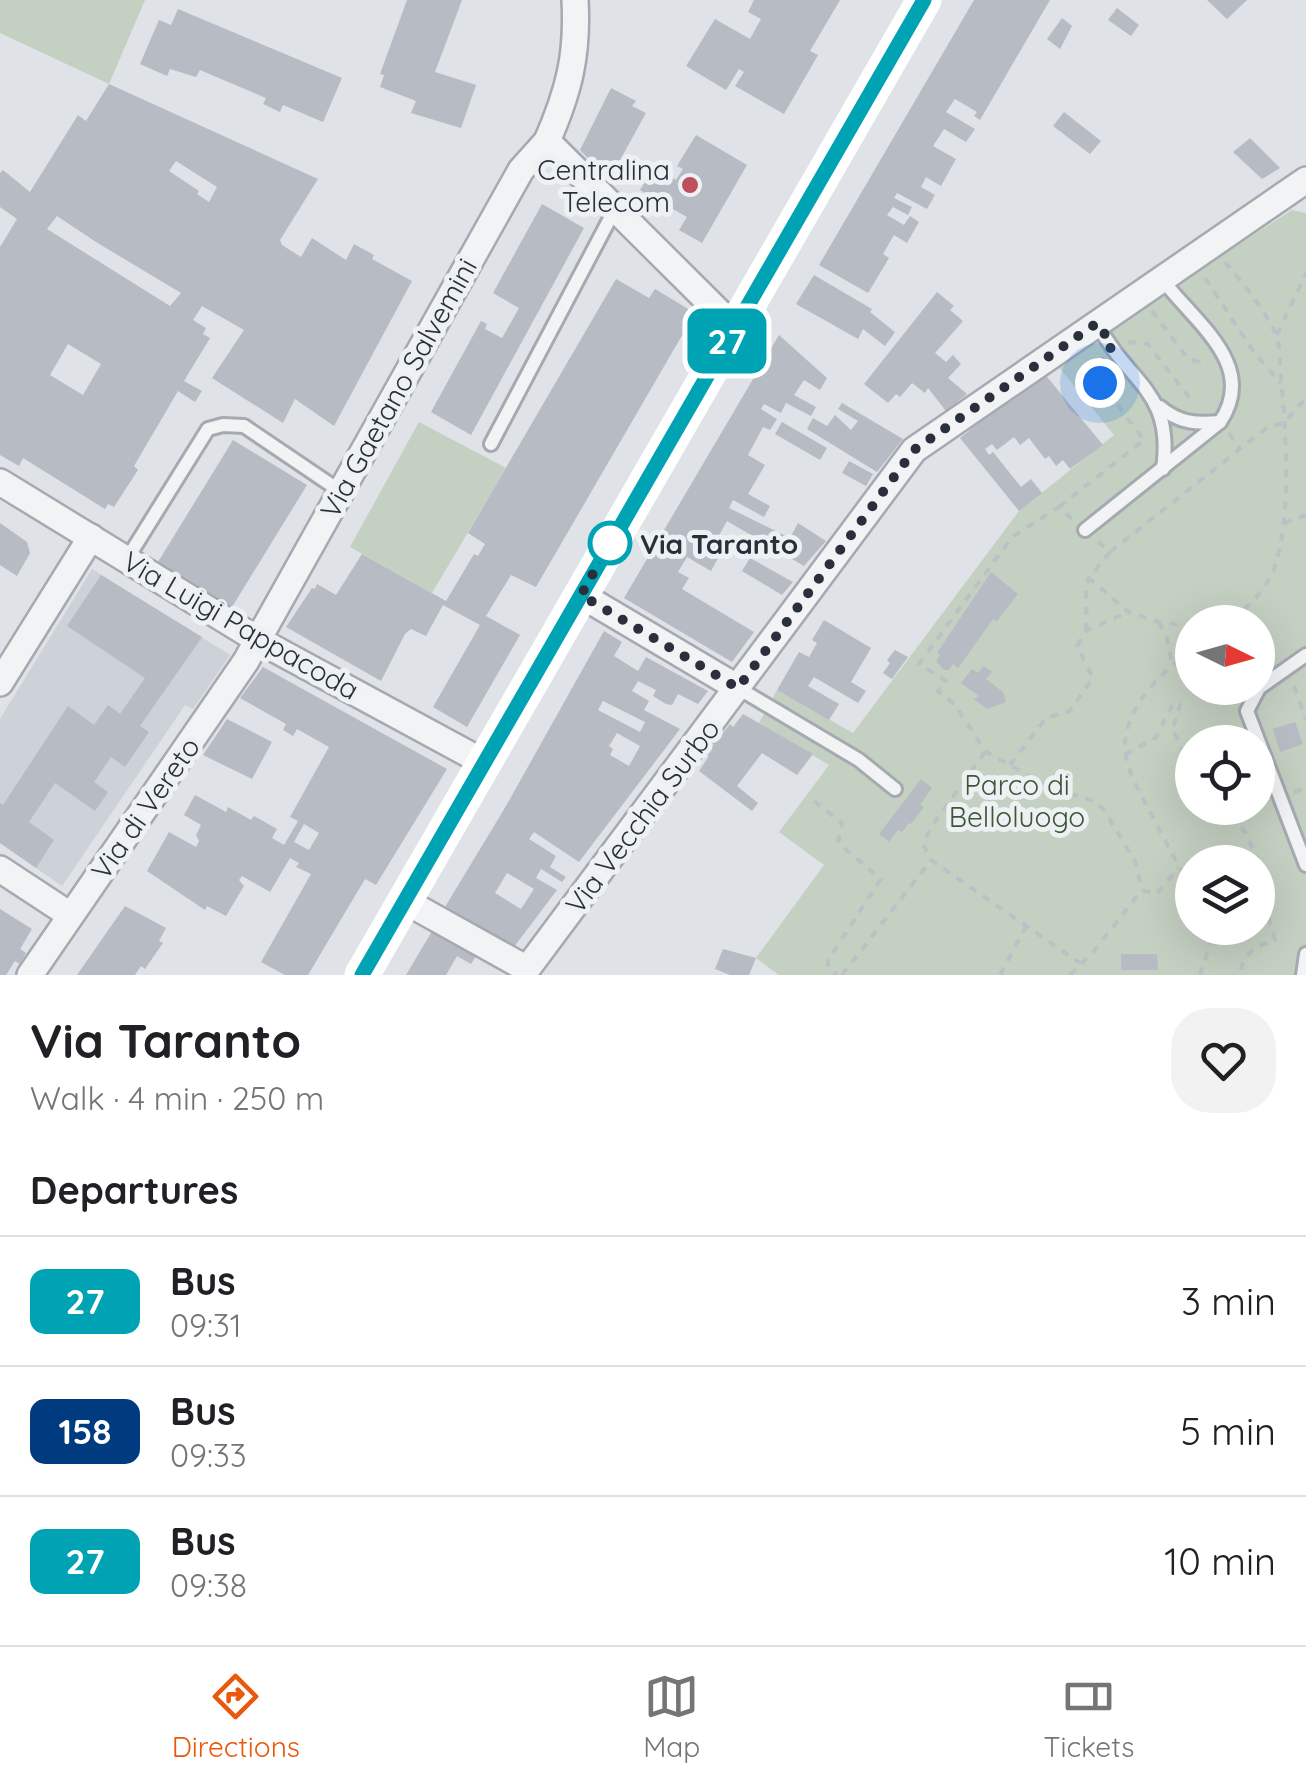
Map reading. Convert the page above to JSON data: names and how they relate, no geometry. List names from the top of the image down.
{
  "streets": {
    "street": [
      "Via Gaetano Salvemini",
      "Via Luigi Pappacoda",
      "Via di Vereto",
      "Via Vecchia Surbo"
    ]
  },
  "crossings": [
    ["Via Gaetano Salvemini", "Via Luigi Pappacoda"],
    ["Via Gaetano Salvemini", "Via di Vereto"],
    ["Via Luigi Pappacoda", "Via di Vereto"]
  ],
  "parks": ["Parco di Belloluogo"],
  "places": ["Centralina Telecom", "Via Taranto"],
  "lines": ["bus line 27"],
  "north": "right",
  "page": {
    "on_map": "27",
    "heading": [
      ["Via Taranto", "Walk · 4 min · 250 m"],
      "Departures"
    ],
    "list": [
      {
        "mark": "27",
        "name": "Bus",
        "note": "09:31",
        "value": "3 min"
      },
      {
        "mark": "158",
        "name": "Bus",
        "note": "09:33",
        "value": "5 min"
      },
      {
        "mark": "27",
        "name": "Bus",
        "note": "09:38",
        "value": "10 min"
      }
    ],
    "tabs": ["Directions", "Map", "Tickets"]
  }
}
